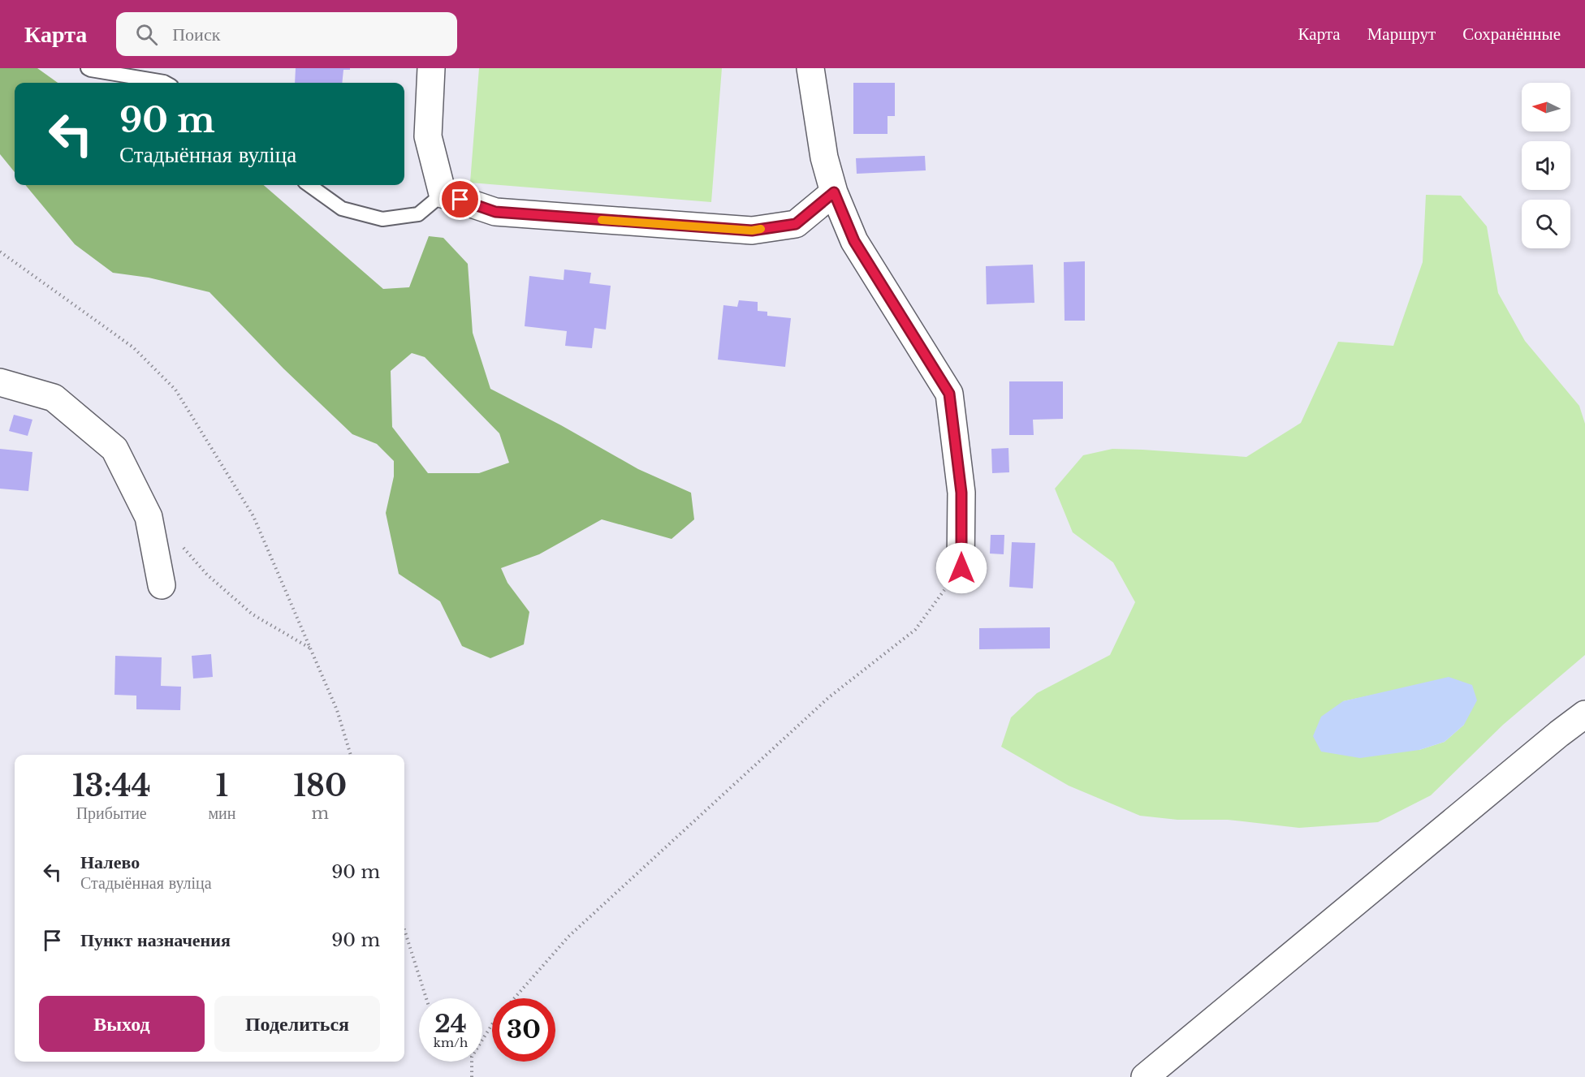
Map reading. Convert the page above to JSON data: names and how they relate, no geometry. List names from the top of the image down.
{
  "north": "left",
  "page": {
    "header": "Карта",
    "search": "Поиск",
    "nav": ["Карта", "Маршрут", "Сохранённые"],
    "turn": ["90 m", "Стадыённая вуліца"],
    "eta": [
      "13:44",
      "Прибытие",
      "1",
      "мин",
      "180",
      "m"
    ],
    "list": [
      {
        "name": "Налево",
        "note": "Стадыённая вуліца",
        "value": "90 m"
      },
      {
        "name": "Пункт назначения",
        "value": "90 m"
      }
    ],
    "buttons": ["Выход", "Поделиться"],
    "speed": "24 km/h",
    "limit": "30"
  }
}
